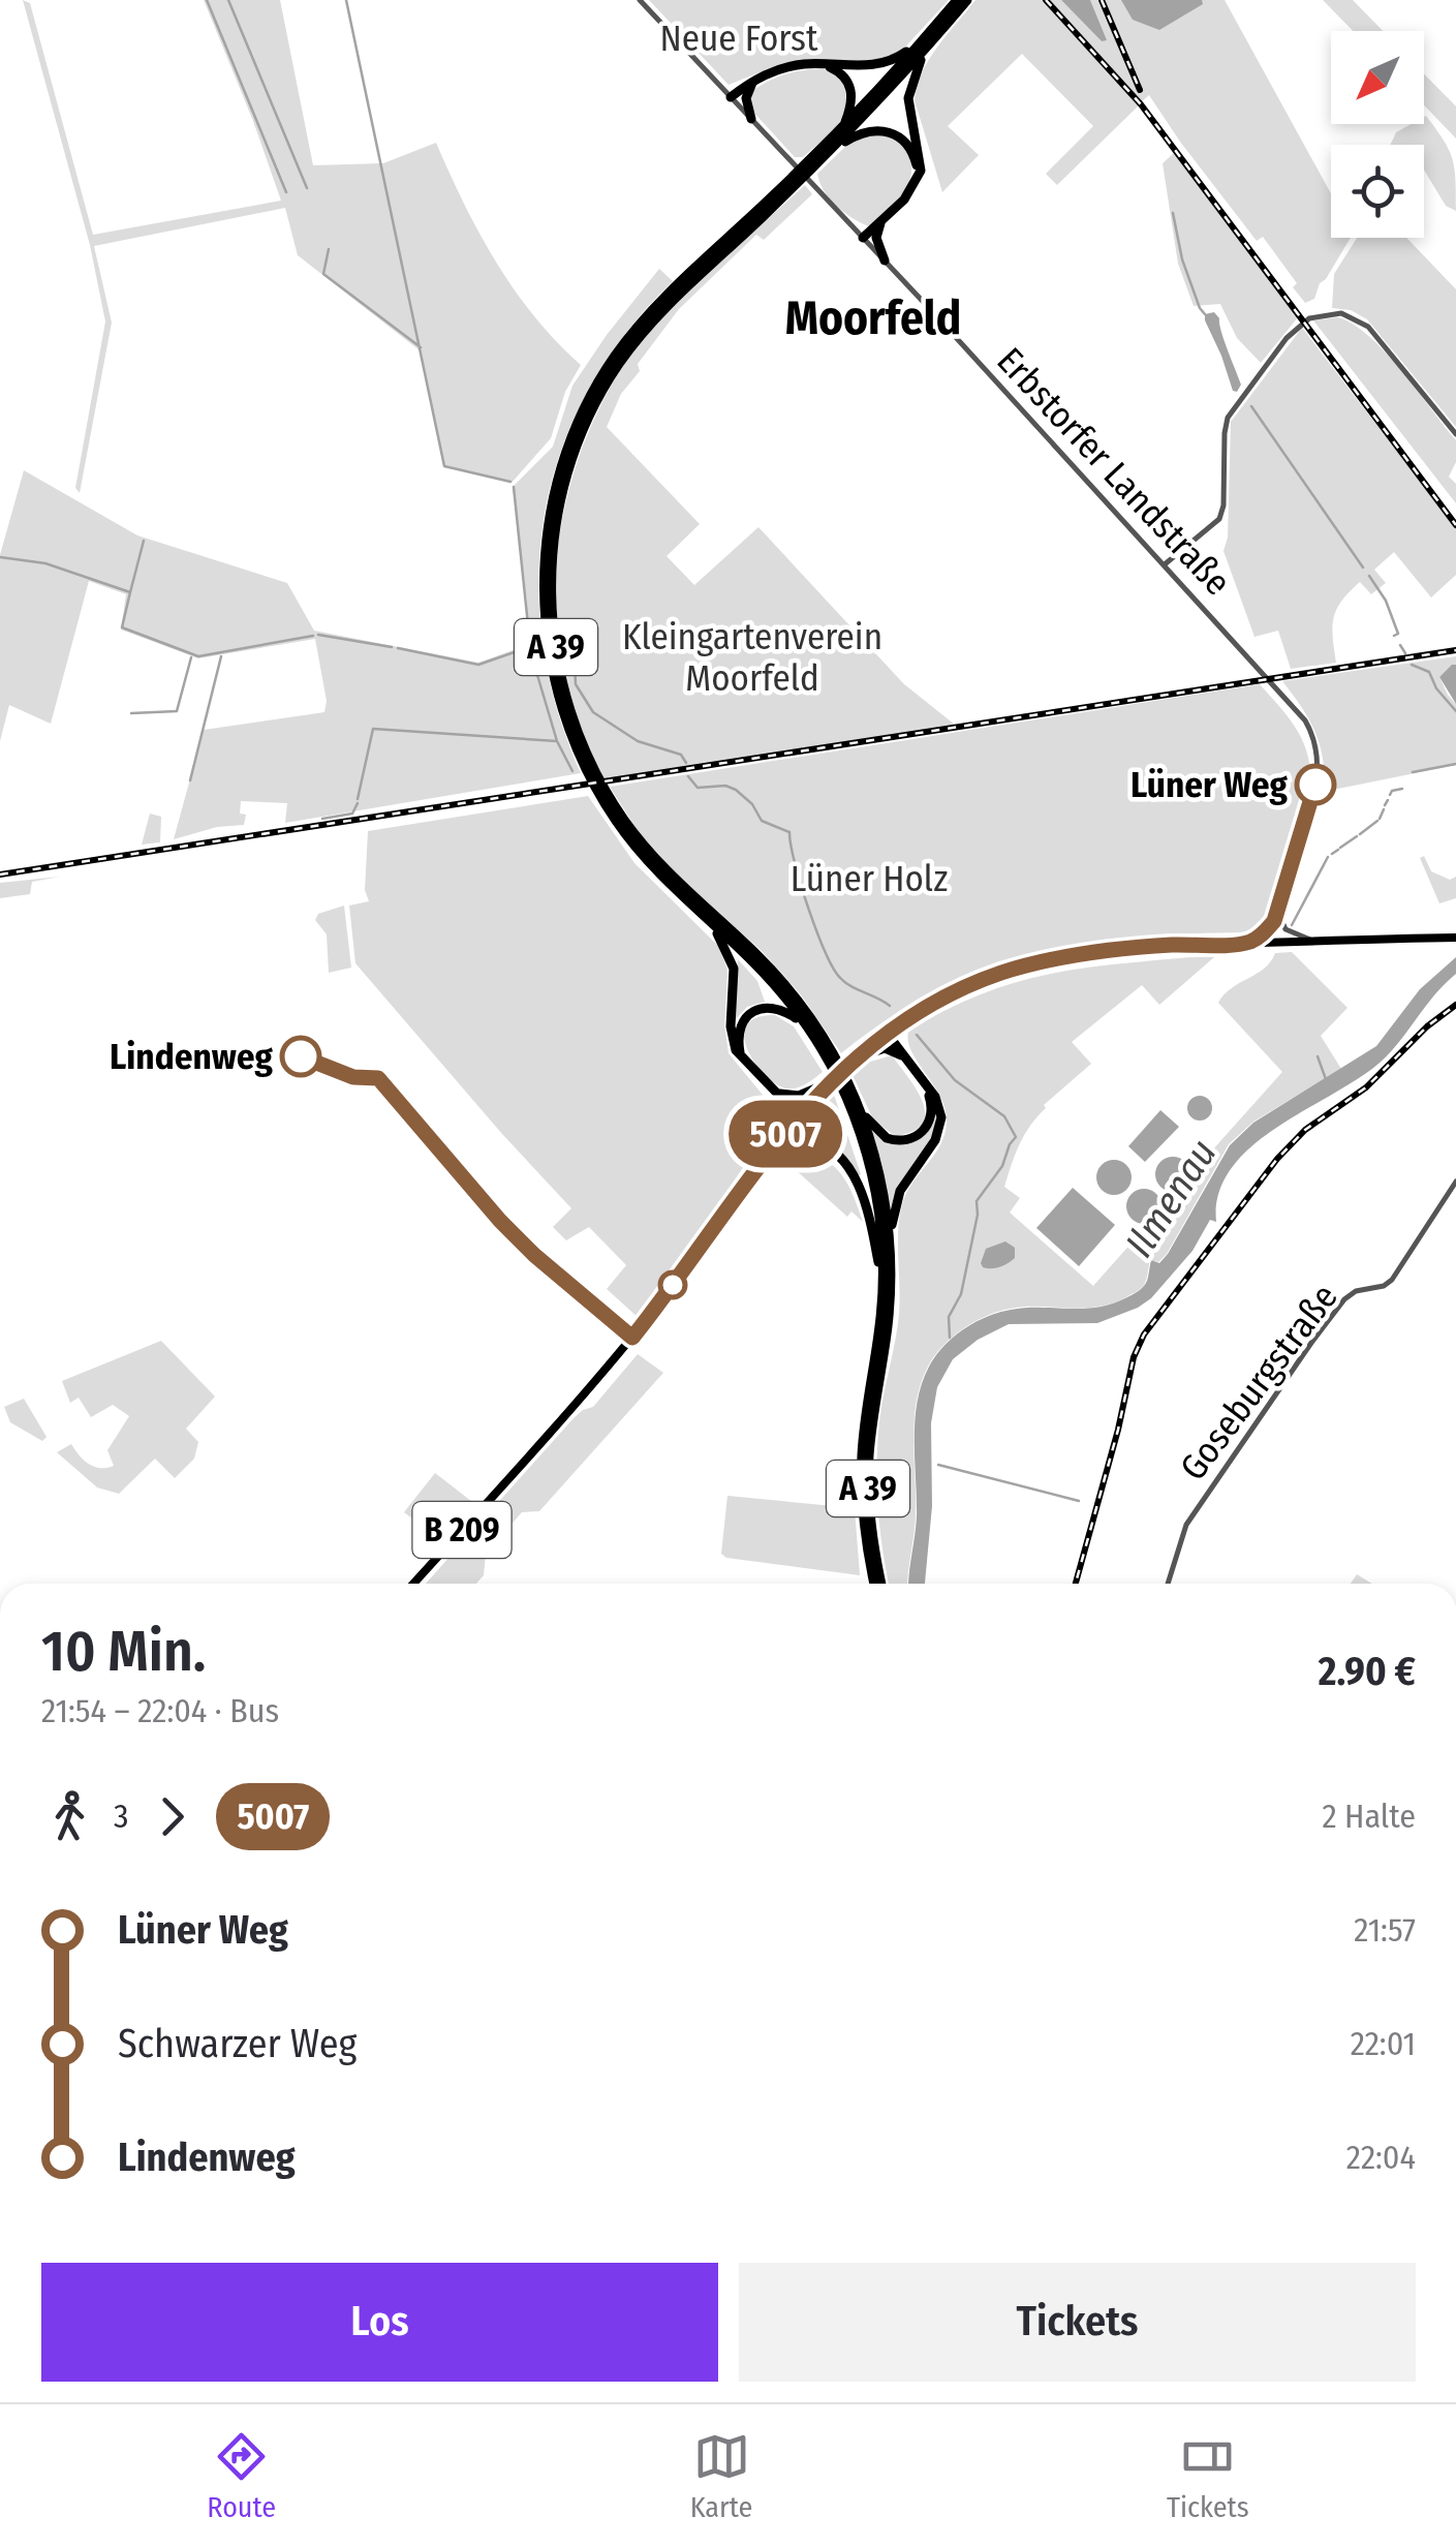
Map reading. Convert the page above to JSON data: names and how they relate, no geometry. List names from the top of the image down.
{
  "streets": {
    "highway": ["A 39"],
    "main road": ["B 209"],
    "street": ["Erbstorfer Landstraße", "Goseburgstraße"]
  },
  "districts": ["Moorfeld"],
  "water": ["Ilmenau"],
  "parks": ["Neue Forst", "Kleingartenverein Moorfeld", "Lüner Holz"],
  "places": ["Lüner Weg", "Lindenweg"],
  "lines": ["bus line 5007"],
  "north": "bottom left",
  "page": {
    "on_map": "5007",
    "heading": ["10 Min.", "21:54 – 22:04 · Bus", "2.90 €"],
    "legs": ["3", "5007", "2 Halte"],
    "list": [
      {
        "name": "Lüner Weg",
        "value": "21:57"
      },
      {
        "name": "Schwarzer Weg",
        "value": "22:01"
      },
      {
        "name": "Lindenweg",
        "value": "22:04"
      }
    ],
    "buttons": ["Los", "Tickets"],
    "tabs": ["Route", "Karte", "Tickets"]
  }
}
